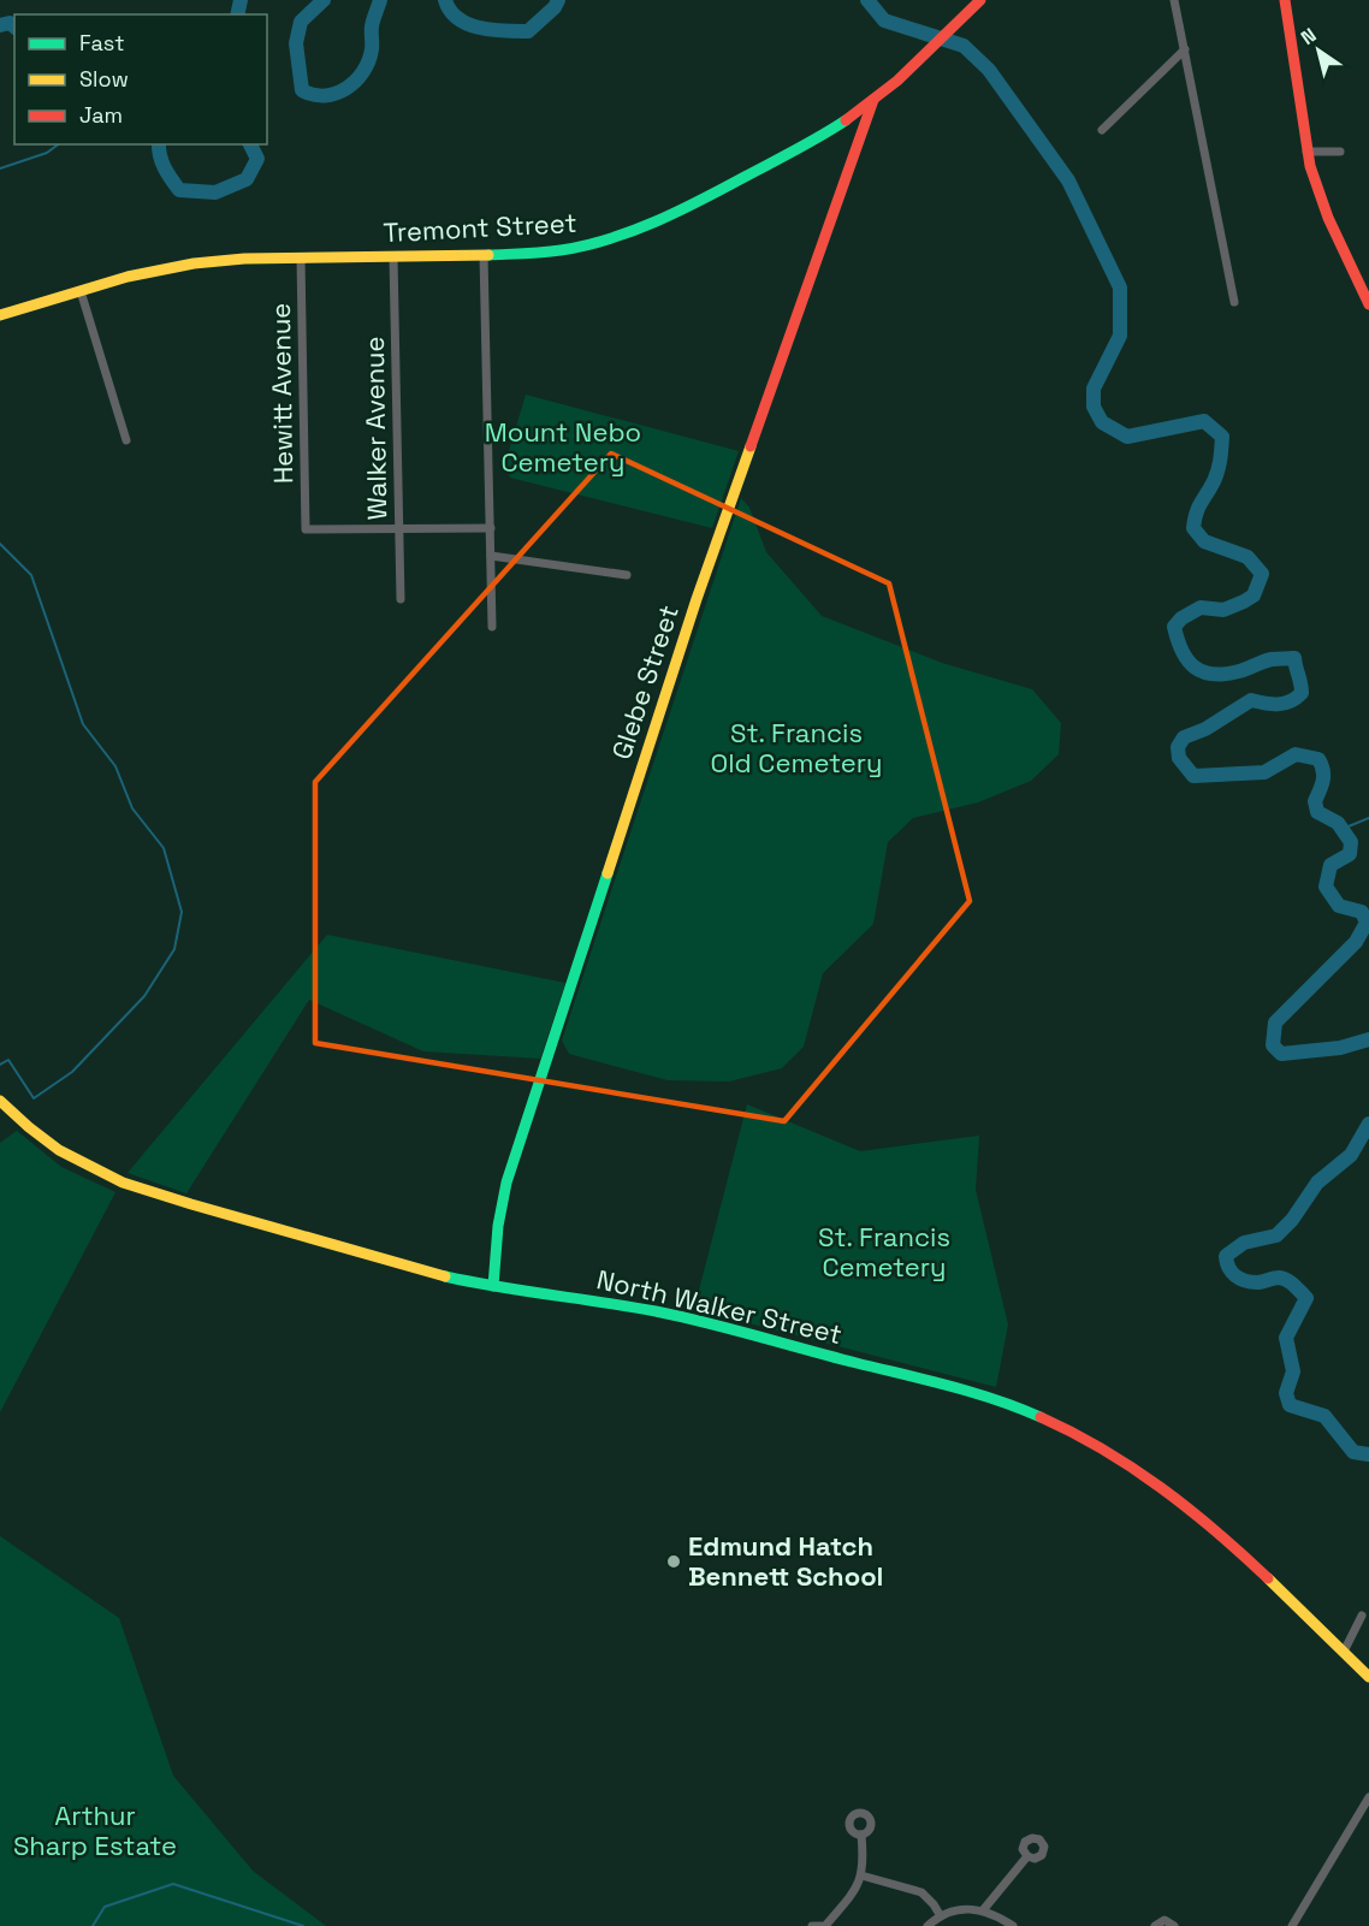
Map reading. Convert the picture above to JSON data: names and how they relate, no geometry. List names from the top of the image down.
{
  "streets": {
    "main road": ["Tremont Street", "Glebe Street", "North Walker Street"],
    "street": ["Hewitt Avenue", "Walker Avenue"]
  },
  "crossings": [
    ["Tremont Street", "Hewitt Avenue"],
    ["Tremont Street", "Walker Avenue"],
    ["Tremont Street", "Glebe Street"],
    ["Hewitt Avenue", "Walker Avenue"],
    ["Glebe Street", "North Walker Street"]
  ],
  "parks": [
    "Mount Nebo Cemetery",
    "St. Francis Old Cemetery",
    "St. Francis Cemetery",
    "Arthur Sharp Estate"
  ],
  "places": ["Edmund Hatch Bennett School"],
  "legend": ["Fast", "Slow", "Jam"],
  "north": "top left"
}
